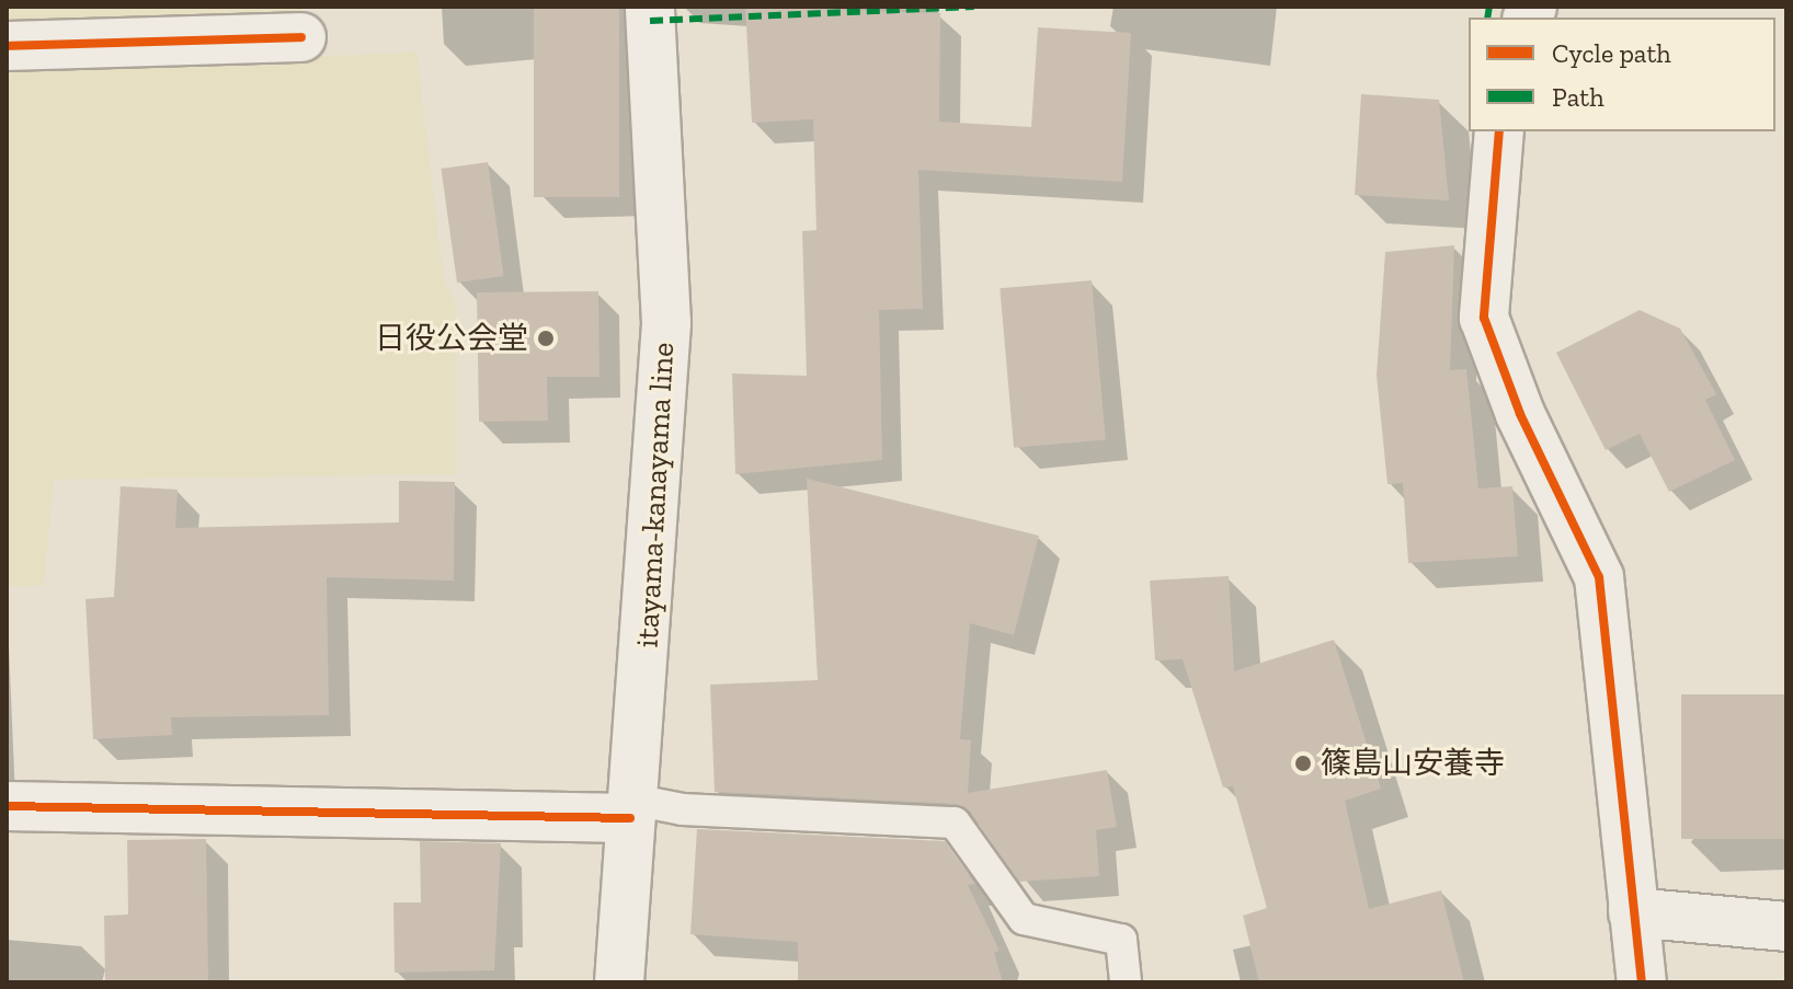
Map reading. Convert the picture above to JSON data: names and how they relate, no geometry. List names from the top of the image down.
{
  "streets": {
    "street": ["itayama-kanayama line"]
  },
  "places": ["日役公会堂", "篠島山安養寺"],
  "legend": ["Cycle path", "Path"]
}
